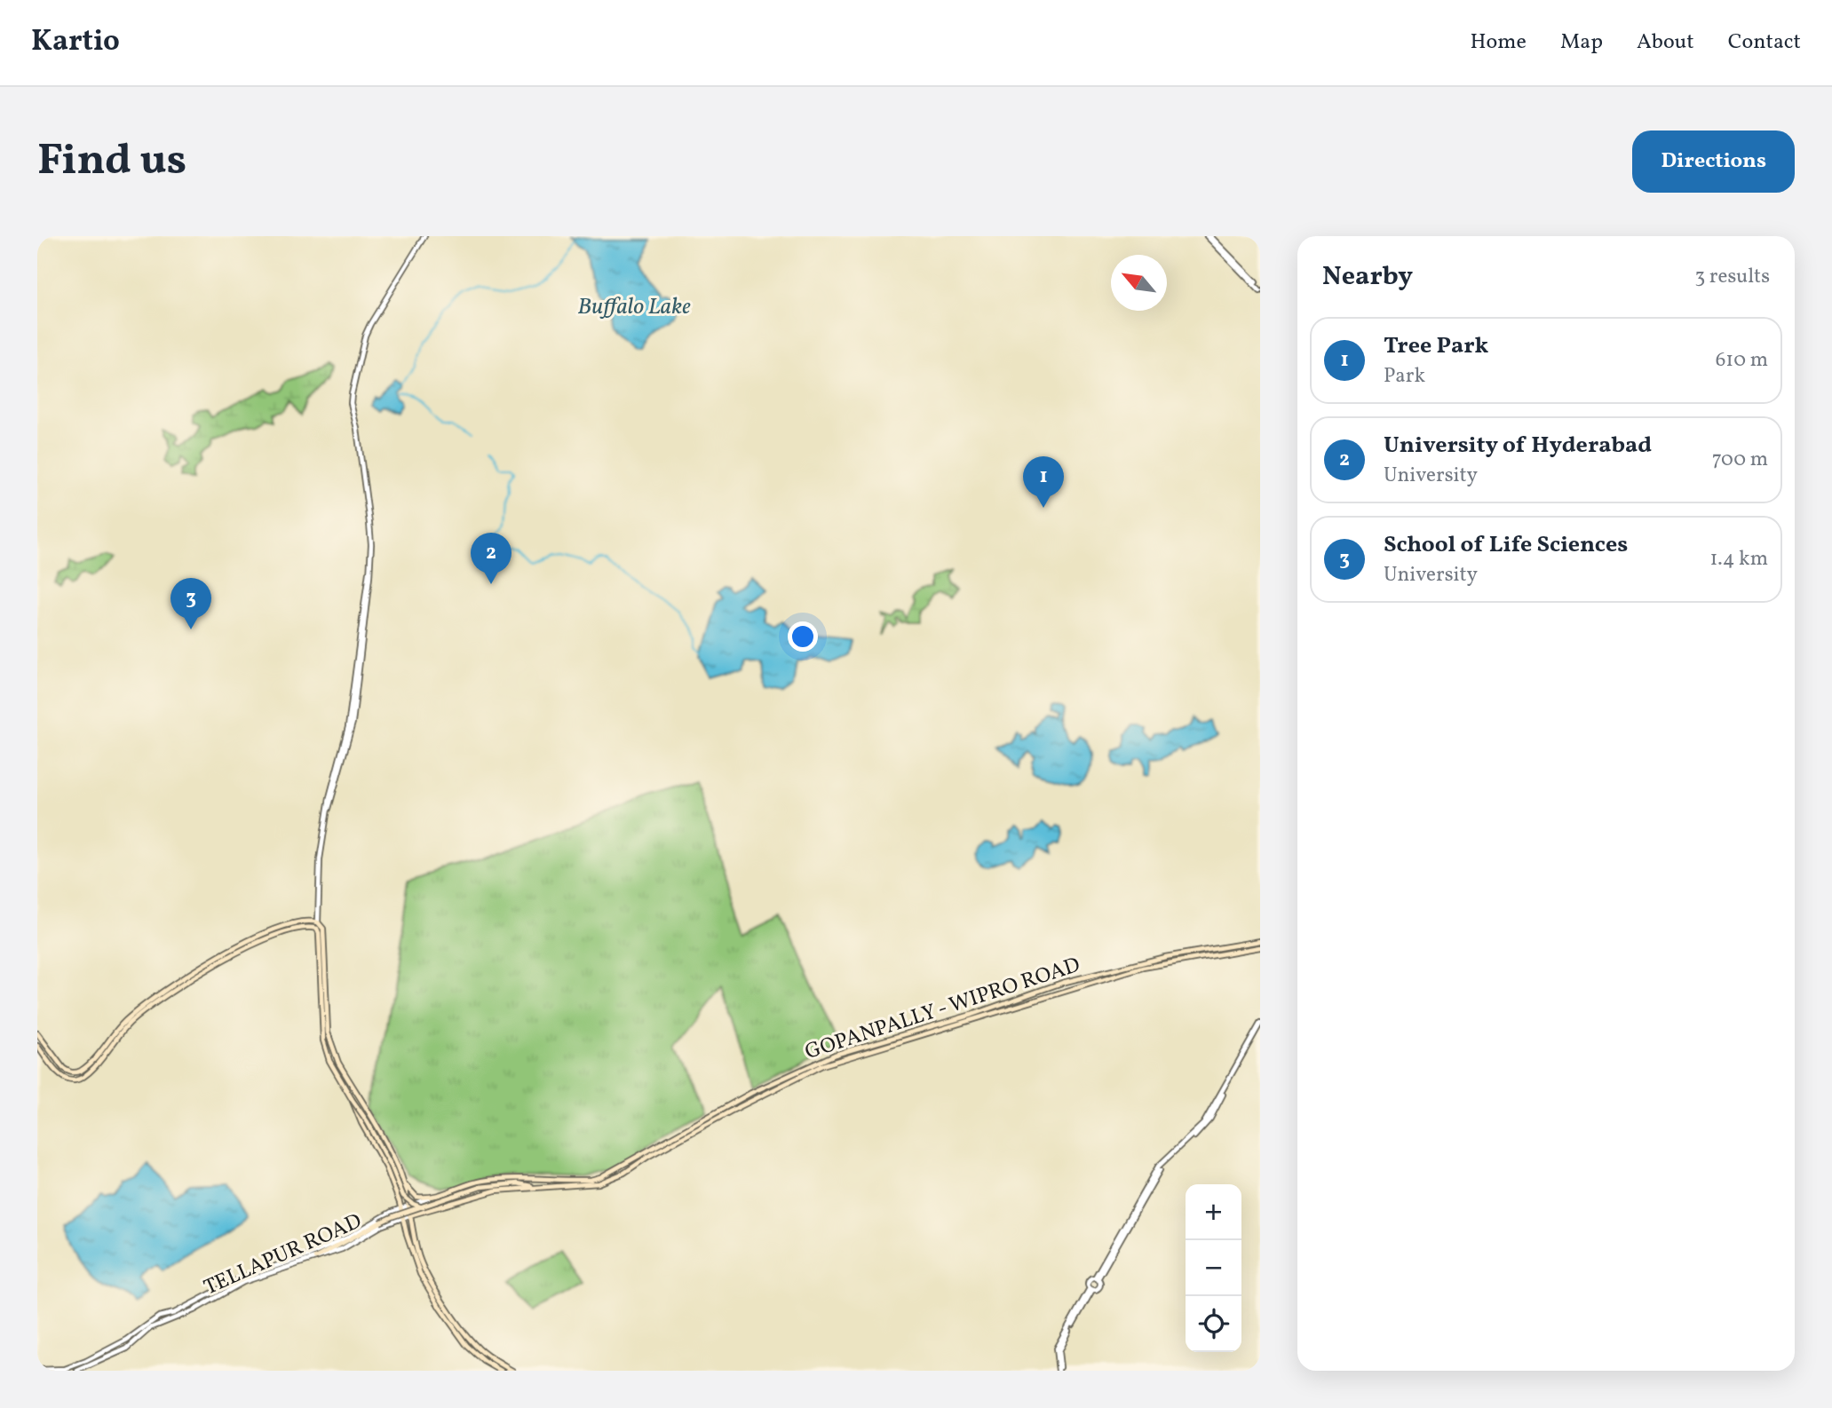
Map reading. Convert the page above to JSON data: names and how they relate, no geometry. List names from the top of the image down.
{
  "streets": {
    "main road": ["GOPANPALLY - WIPRO ROAD"],
    "street": ["TELLAPUR ROAD"]
  },
  "crossings": [
    ["GOPANPALLY - WIPRO ROAD", "TELLAPUR ROAD"]
  ],
  "water": ["Buffalo Lake"],
  "north": "top left",
  "page": {
    "header": "Kartio",
    "nav": [
      "Home",
      "Map",
      "About",
      "Contact"
    ],
    "buttons": "Directions",
    "title": "Find us",
    "heading": ["Nearby", "3 results"],
    "list": [
      {
        "mark": "1",
        "name": "Tree Park",
        "note": "Park",
        "value": "610 m"
      },
      {
        "mark": "2",
        "name": "University of Hyderabad",
        "note": "University",
        "value": "700 m"
      },
      {
        "mark": "3",
        "name": "School of Life Sciences",
        "note": "University",
        "value": "1.4 km"
      }
    ],
    "pins": ["1", "2", "3"],
    "map_buttons": ["+", "−"]
  }
}
